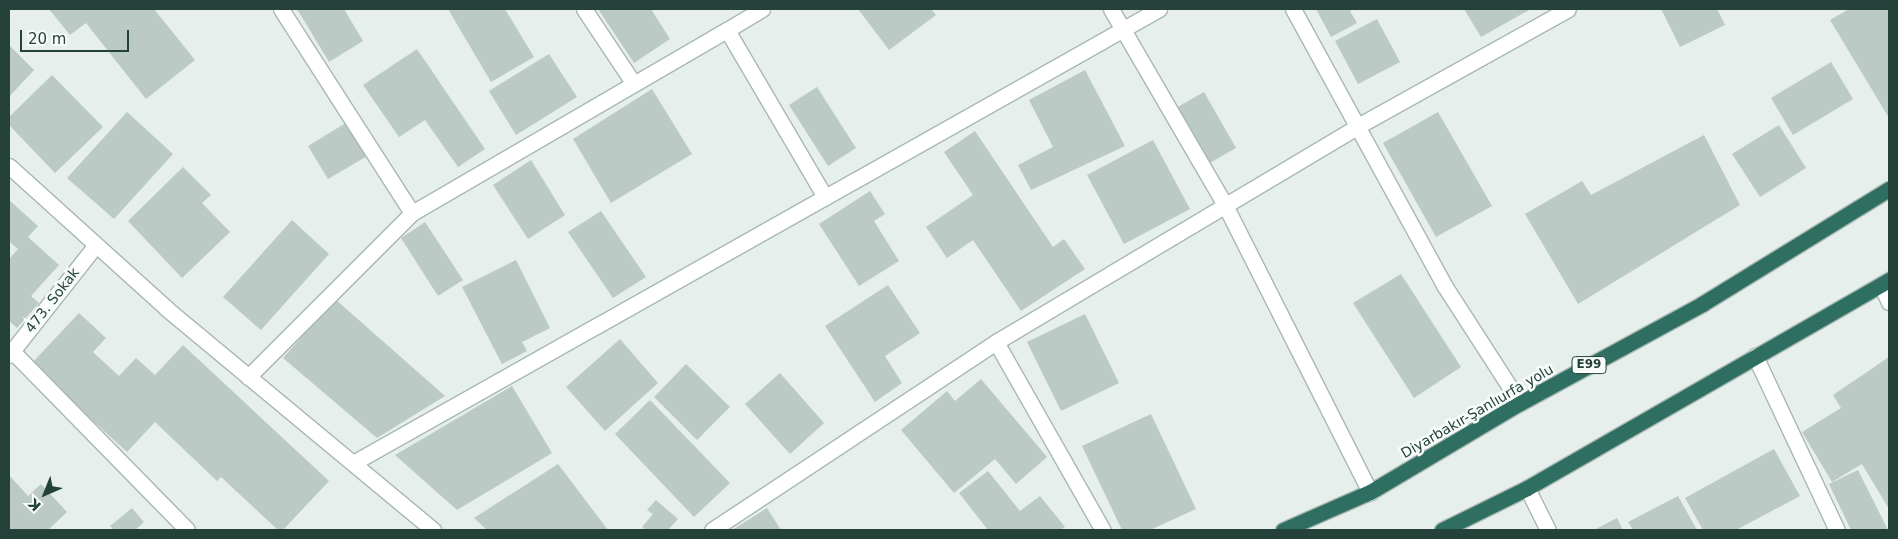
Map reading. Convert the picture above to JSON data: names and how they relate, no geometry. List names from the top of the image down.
{
  "streets": {
    "highway": ["E99", "Diyarbakır-Şanlıurfa yolu"],
    "street": ["473. Sokak"]
  },
  "scale_bar": "20 m",
  "north": "bottom left"
}
